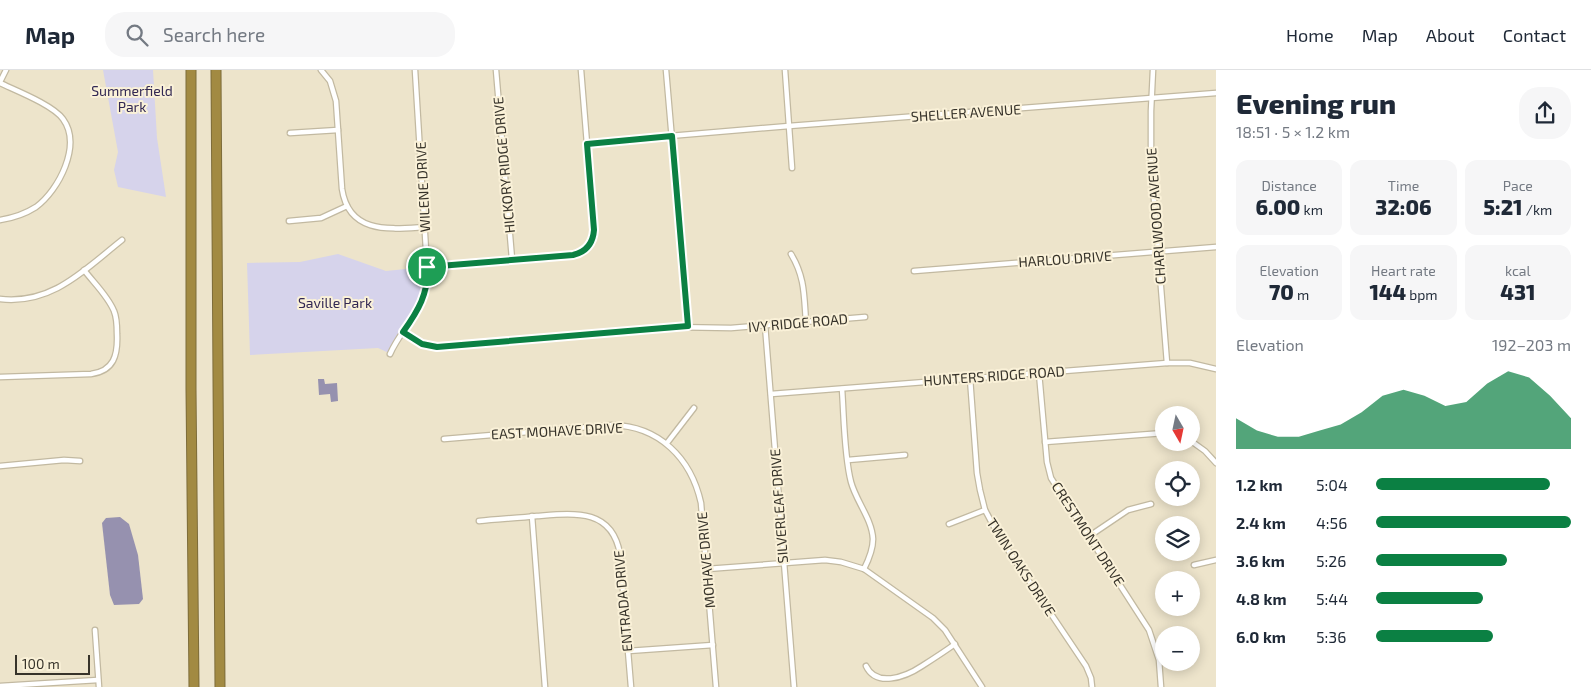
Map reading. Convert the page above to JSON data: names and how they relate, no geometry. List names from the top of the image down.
{
  "streets": {
    "street": [
      "SHELLER AVENUE",
      "HICKORY RIDGE DRIVE",
      "WILENE DRIVE",
      "CHARLWOOD AVENUE",
      "HARLOU DRIVE",
      "IVY RIDGE ROAD",
      "HUNTERS RIDGE ROAD",
      "EAST MOHAVE DRIVE",
      "SILVERLEAF DRIVE",
      "CRESTMONT DRIVE",
      "MOHAVE DRIVE",
      "TWIN OAKS DRIVE",
      "ENTRADA DRIVE"
    ]
  },
  "crossings": [
    ["SHELLER AVENUE", "CHARLWOOD AVENUE"],
    ["WILENE DRIVE", "IVY RIDGE ROAD"],
    ["CHARLWOOD AVENUE", "HARLOU DRIVE"],
    ["CHARLWOOD AVENUE", "HUNTERS RIDGE ROAD"],
    ["IVY RIDGE ROAD", "SILVERLEAF DRIVE"],
    ["HUNTERS RIDGE ROAD", "SILVERLEAF DRIVE"],
    ["HUNTERS RIDGE ROAD", "CRESTMONT DRIVE"],
    ["HUNTERS RIDGE ROAD", "TWIN OAKS DRIVE"],
    ["EAST MOHAVE DRIVE", "MOHAVE DRIVE"]
  ],
  "parks": ["Summerfield Park", "Saville Park"],
  "scale_bar": "100 m",
  "north": "bottom",
  "page": {
    "header": "Map",
    "search": "Search here",
    "nav": [
      "Home",
      "Map",
      "About",
      "Contact"
    ],
    "heading": ["Evening run", "18:51 · 5 × 1.2 km"],
    "stats": [
      ["Distance", "6.00 km"],
      ["Time", "32:06"],
      ["Pace", "5:21 /km"],
      ["Elevation", "70 m"],
      ["Heart rate", "144 bpm"],
      ["kcal", "431"]
    ],
    "chart": ["Elevation", "192–203 m"],
    "map_buttons": ["+", "−"],
    "list": [
      {
        "name": "1.2 km",
        "note": "5:04"
      },
      {
        "name": "2.4 km",
        "note": "4:56"
      },
      {
        "name": "3.6 km",
        "note": "5:26"
      },
      {
        "name": "4.8 km",
        "note": "5:44"
      },
      {
        "name": "6.0 km",
        "note": "5:36"
      }
    ],
    "scale": "100 m"
  }
}
